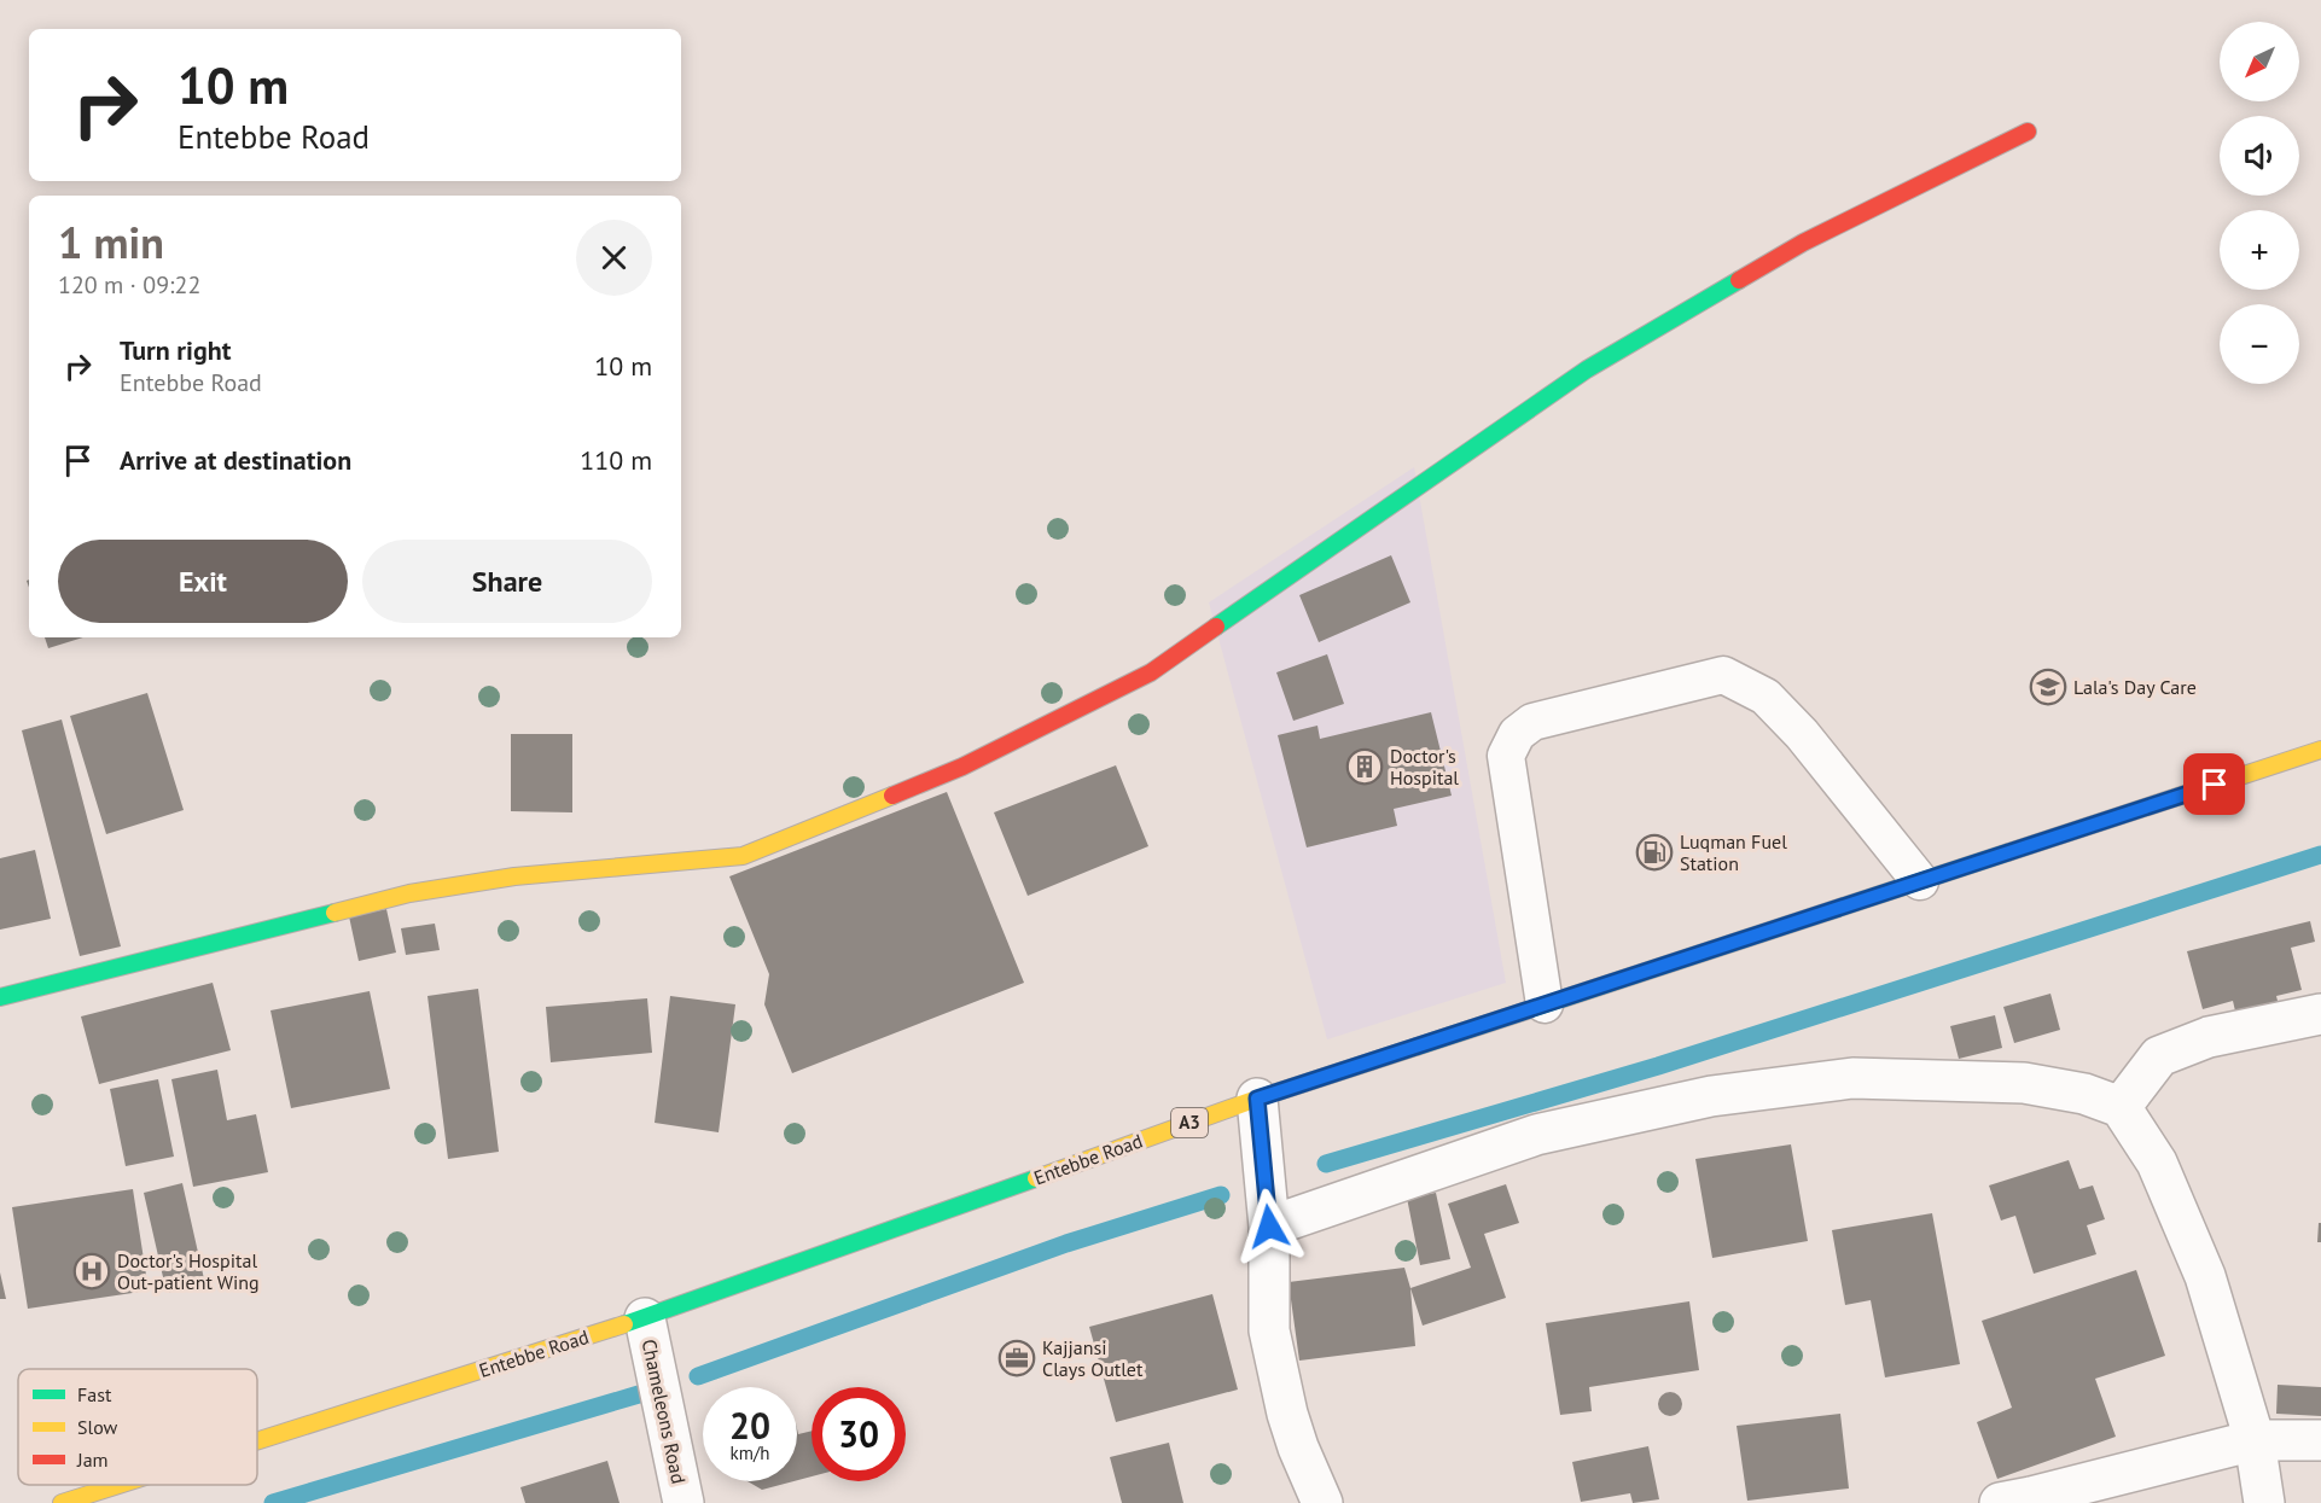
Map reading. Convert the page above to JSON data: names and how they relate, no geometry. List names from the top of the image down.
{
  "streets": {
    "main road": ["A3", "Entebbe Road"],
    "street": ["Chameleons Road"]
  },
  "crossings": [
    ["Entebbe Road", "Chameleons Road"]
  ],
  "places": {
    "school or university": ["Lala's Day Care"],
    "building": ["Doctor's Hospital"],
    "fuel station": ["Luqman Fuel Station"],
    "hospital": ["Doctor's Hospital Out-patient Wing"],
    "office": ["Kajjansi Clays Outlet"]
  },
  "legend": ["Fast", "Slow", "Jam"],
  "north": "bottom left",
  "page": {
    "map_buttons": ["+", "−"],
    "turn": ["10 m", "Entebbe Road"],
    "heading": ["1 min", "120 m · 09:22"],
    "list": [
      {
        "name": "Turn right",
        "note": "Entebbe Road",
        "value": "10 m"
      },
      {
        "name": "Arrive at destination",
        "value": "110 m"
      }
    ],
    "buttons": ["Exit", "Share"],
    "speed": "20 km/h",
    "limit": "30"
  }
}
